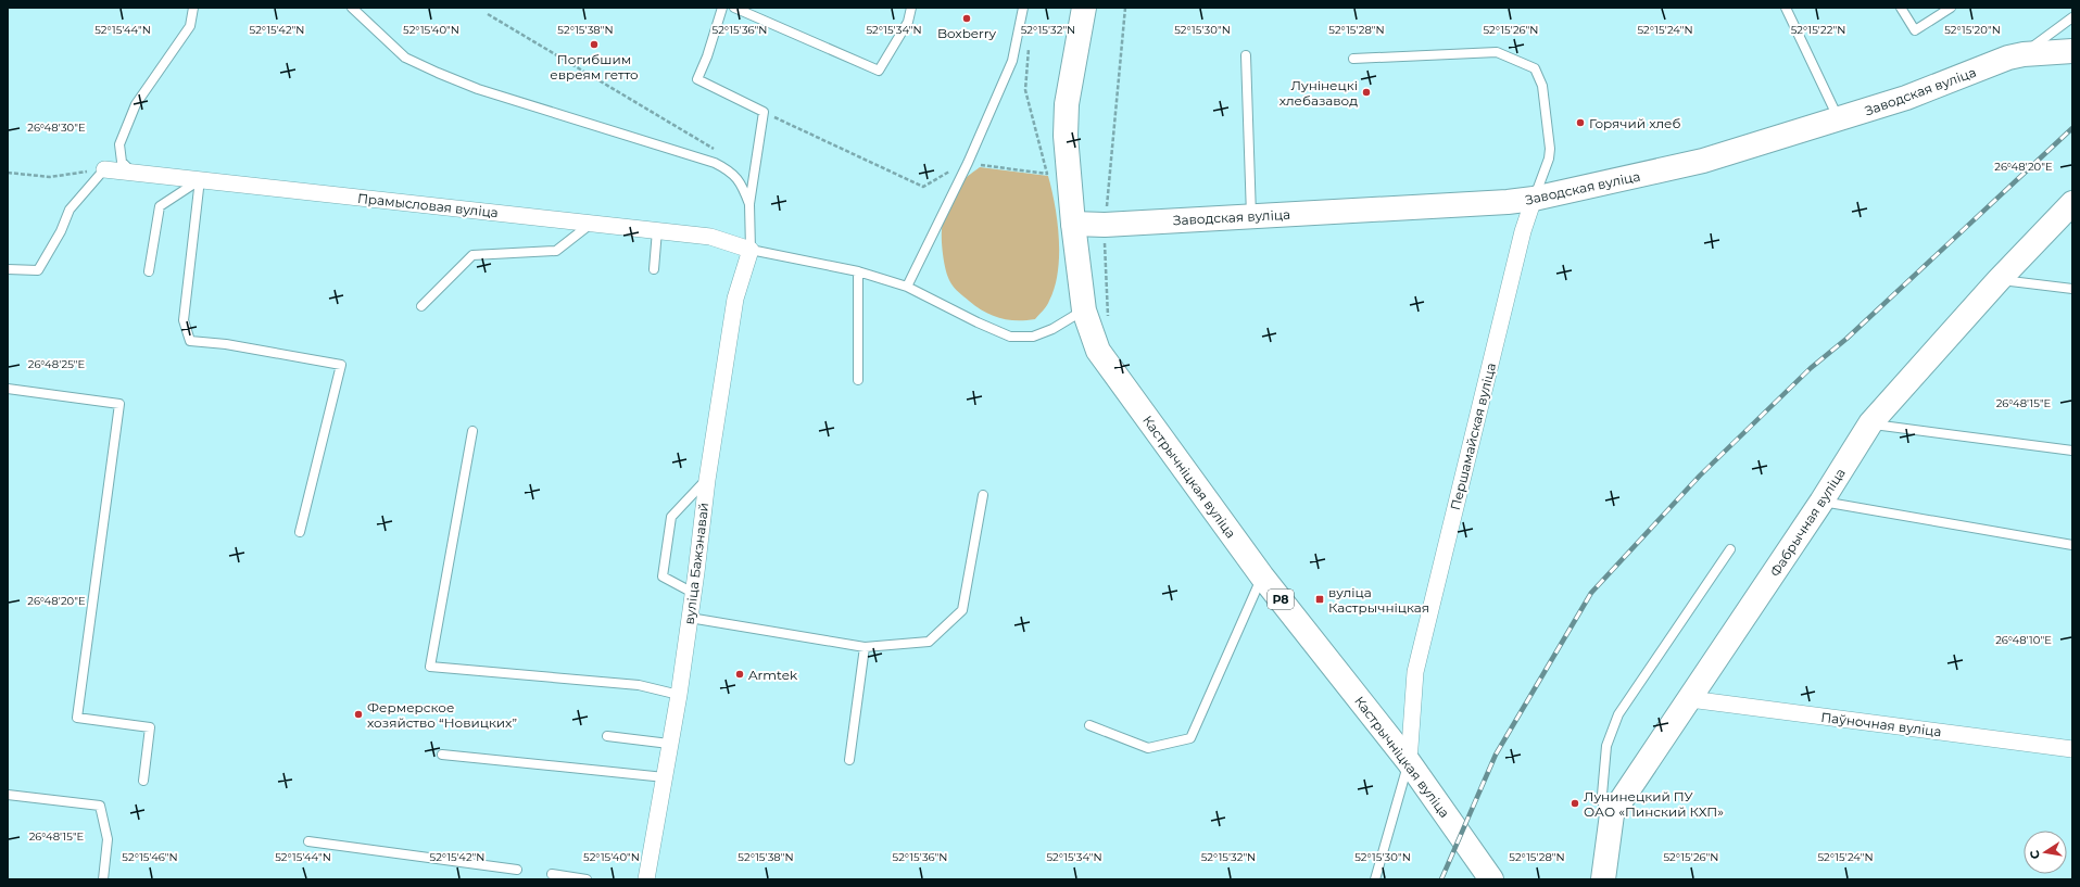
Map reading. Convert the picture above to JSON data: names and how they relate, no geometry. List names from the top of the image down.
{
  "streets": {
    "street": [
      "Заводская вуліца",
      "Прамысловая вуліца",
      "Першамайская вуліца",
      "Кастрычніцкая вуліца",
      "Фабрычная вуліца",
      "вуліца Бажэнавай",
      "Р8",
      "Паўночная вуліца"
    ]
  },
  "crossings": [
    ["Заводская вуліца", "Першамайская вуліца"],
    ["Заводская вуліца", "Кастрычніцкая вуліца"],
    ["Прамысловая вуліца", "вуліца Бажэнавай"],
    ["Першамайская вуліца", "Кастрычніцкая вуліца"],
    ["Фабрычная вуліца", "Паўночная вуліца"]
  ],
  "places": {
    "other": [
      "Boxberry",
      "Погибшим евреям гетто",
      "Лунінецкі хлебазавод",
      "Горячий хлеб",
      "Armtek",
      "Фермерское хозяйство “Новицких”",
      "Лунинецкий ПУ ОАО «Пинский КХП»"
    ],
    "transit": ["вуліца Кастрычніцкая"]
  },
  "north": "left",
  "coordinates": [
    "52°15'44\"N",
    "52°15'42\"N",
    "52°15'40\"N",
    "52°15'38\"N",
    "52°15'36\"N",
    "52°15'34\"N",
    "52°15'32\"N",
    "52°15'30\"N",
    "52°15'28\"N",
    "52°15'26\"N",
    "52°15'24\"N",
    "52°15'22\"N",
    "52°15'20\"N",
    "26°48'30\"E",
    "26°48'20\"E",
    "26°48'25\"E",
    "26°48'15\"E",
    "26°48'10\"E",
    "52°15'46\"N"
  ]
}
